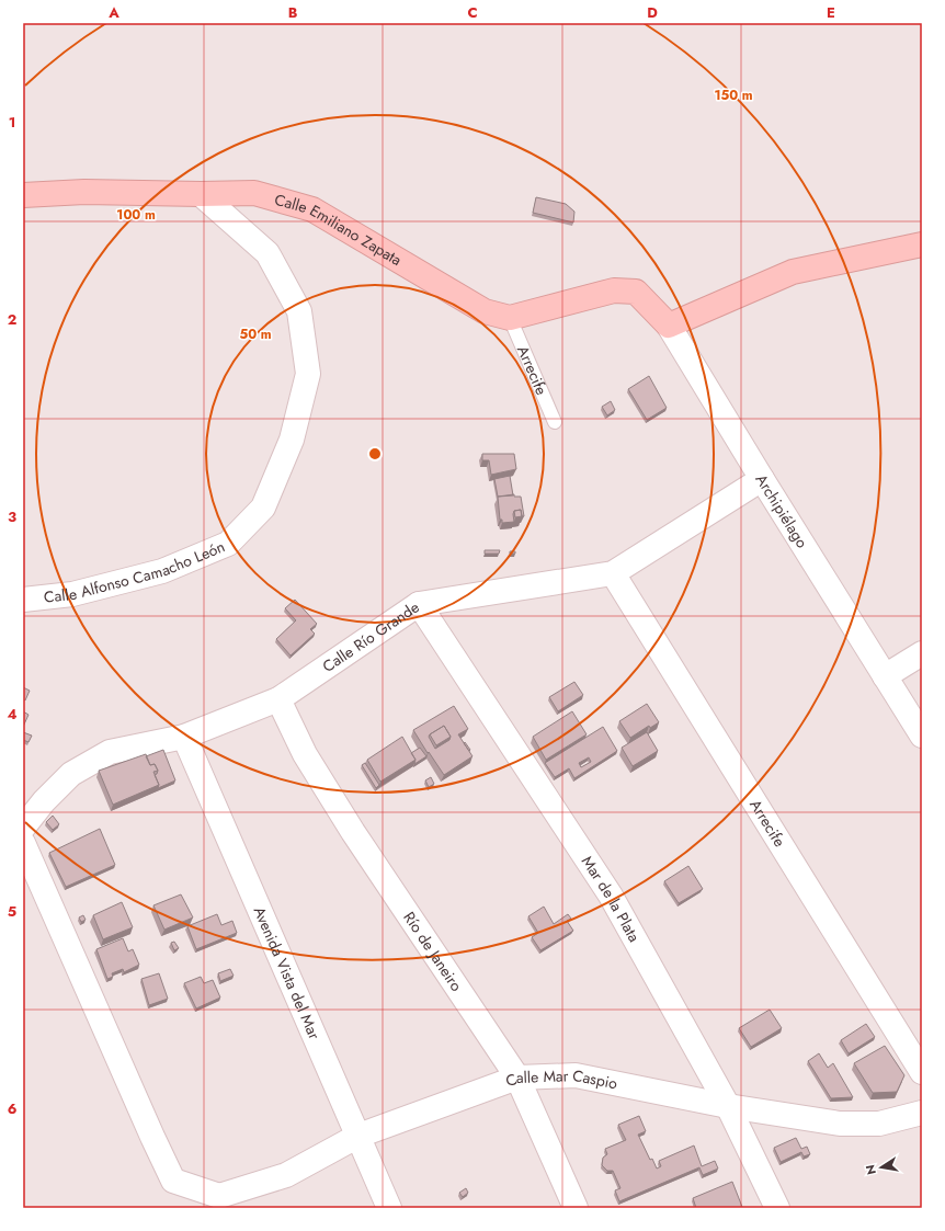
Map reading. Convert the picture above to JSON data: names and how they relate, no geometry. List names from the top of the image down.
{
  "streets": {
    "main road": ["Calle Emiliano Zapata", "Archipiélago"],
    "street": [
      "Arrecife",
      "Calle Alfonso Camacho León",
      "Calle Río Grande",
      "Mar de la Plata",
      "Río de Janeiro",
      "Avenida Vista del Mar",
      "Calle Mar Caspio"
    ]
  },
  "crossings": [
    ["Calle Emiliano Zapata", "Arrecife"],
    ["Calle Emiliano Zapata", "Archipiélago"],
    ["Calle Emiliano Zapata", "Calle Alfonso Camacho León"],
    ["Arrecife", "Calle Río Grande"],
    ["Archipiélago", "Calle Río Grande"],
    ["Calle Río Grande", "Mar de la Plata"],
    ["Calle Río Grande", "Río de Janeiro"],
    ["Calle Río Grande", "Avenida Vista del Mar"],
    ["Mar de la Plata", "Calle Mar Caspio"],
    ["Río de Janeiro", "Calle Mar Caspio"],
    ["Avenida Vista del Mar", "Calle Mar Caspio"]
  ],
  "north": "left",
  "grid": {
    "columns": [
      "A",
      "B",
      "C",
      "D",
      "E"
    ],
    "rows": [
      "1",
      "2",
      "3",
      "4",
      "5",
      "6"
    ]
  },
  "rings": ["150 m", "100 m", "50 m"]
}
